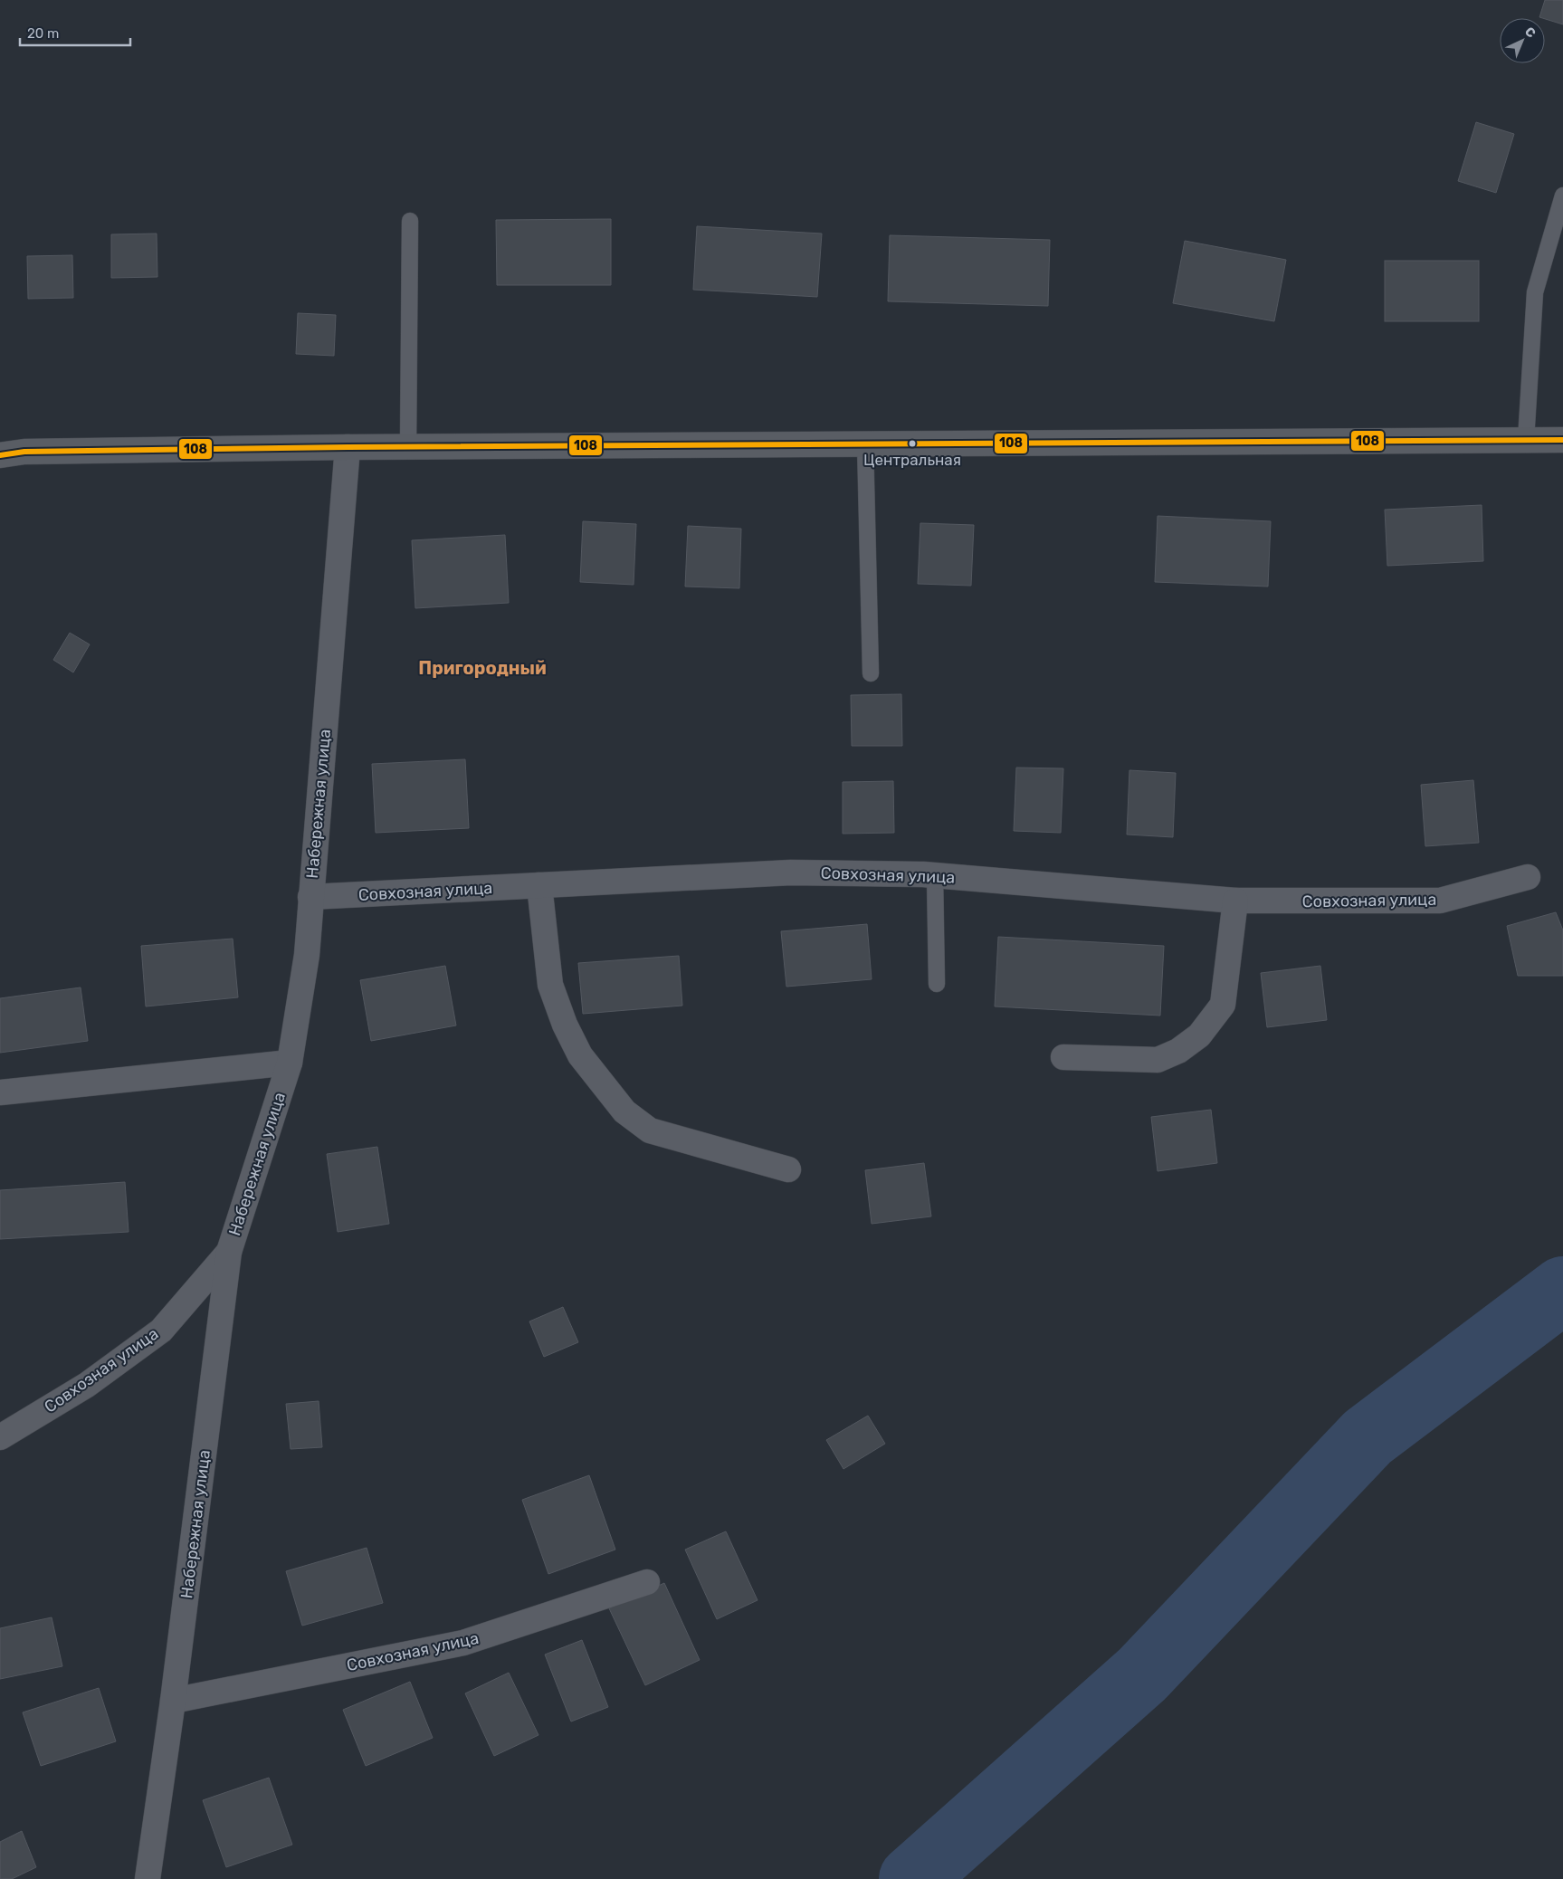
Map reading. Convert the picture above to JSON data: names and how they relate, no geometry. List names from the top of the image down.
{
  "streets": {
    "street": ["Набережная улица", "Совхозная улица"]
  },
  "crossings": [
    ["Набережная улица", "Совхозная улица"]
  ],
  "districts": ["Пригородный"],
  "places": ["Центральная"],
  "lines": ["transit line 108"],
  "scale_bar": "20 m",
  "north": "top right"
}
